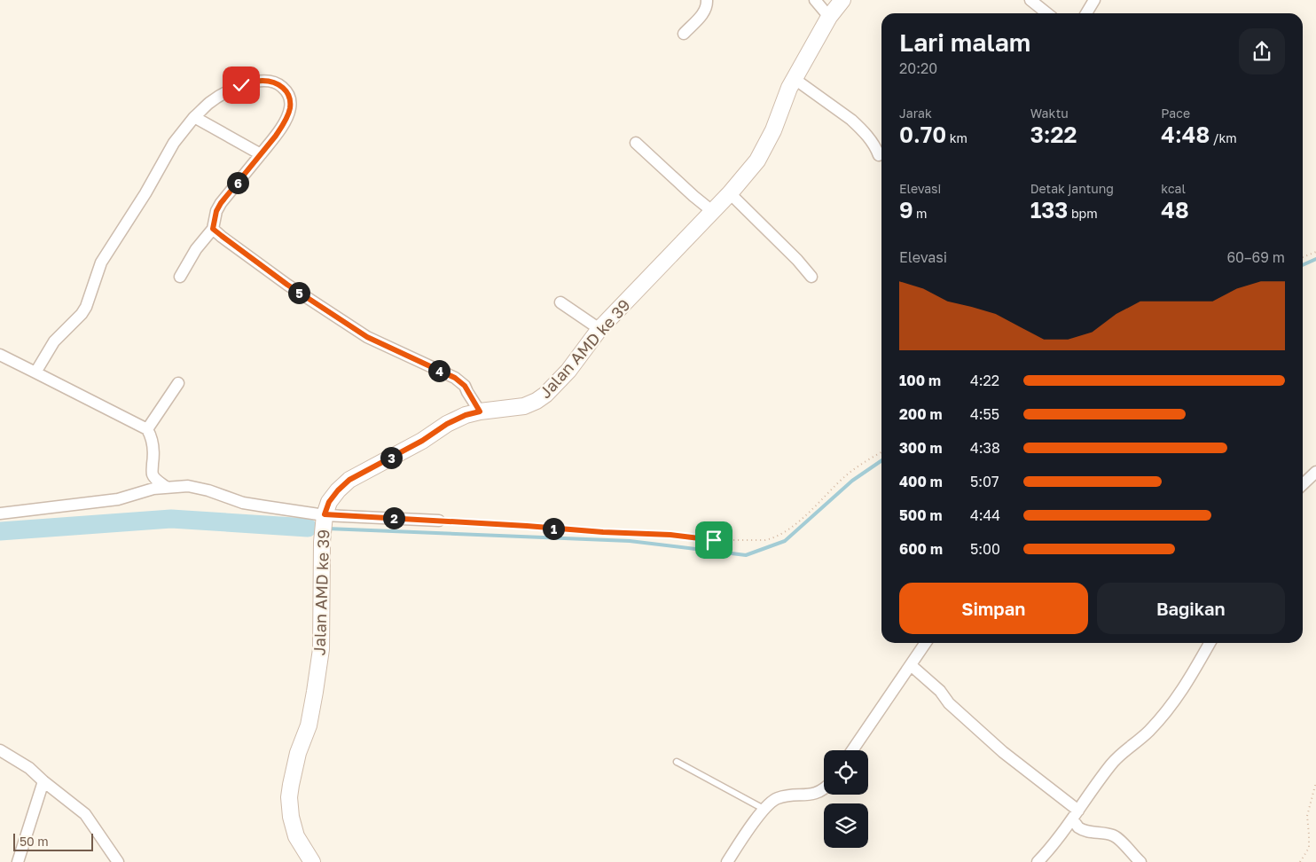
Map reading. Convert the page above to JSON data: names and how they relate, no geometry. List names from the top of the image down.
{
  "streets": {
    "street": ["Jalan AMD ke 39"]
  },
  "scale_bar": "50 m",
  "page": {
    "heading": ["Lari malam", "20:20"],
    "stats": [
      ["Jarak", "0.70 km"],
      ["Waktu", "3:22"],
      ["Pace", "4:48 /km"],
      ["Elevasi", "9 m"],
      ["Detak jantung", "133 bpm"],
      ["kcal", "48"]
    ],
    "pins": [
      "6",
      "5",
      "4",
      "3",
      "2",
      "1"
    ],
    "chart": ["Elevasi", "60–69 m"],
    "list": [
      {
        "name": "100 m",
        "note": "4:22"
      },
      {
        "name": "200 m",
        "note": "4:55"
      },
      {
        "name": "300 m",
        "note": "4:38"
      },
      {
        "name": "400 m",
        "note": "5:07"
      },
      {
        "name": "500 m",
        "note": "4:44"
      },
      {
        "name": "600 m",
        "note": "5:00"
      }
    ],
    "buttons": ["Simpan", "Bagikan"],
    "scale": "50 m"
  }
}
